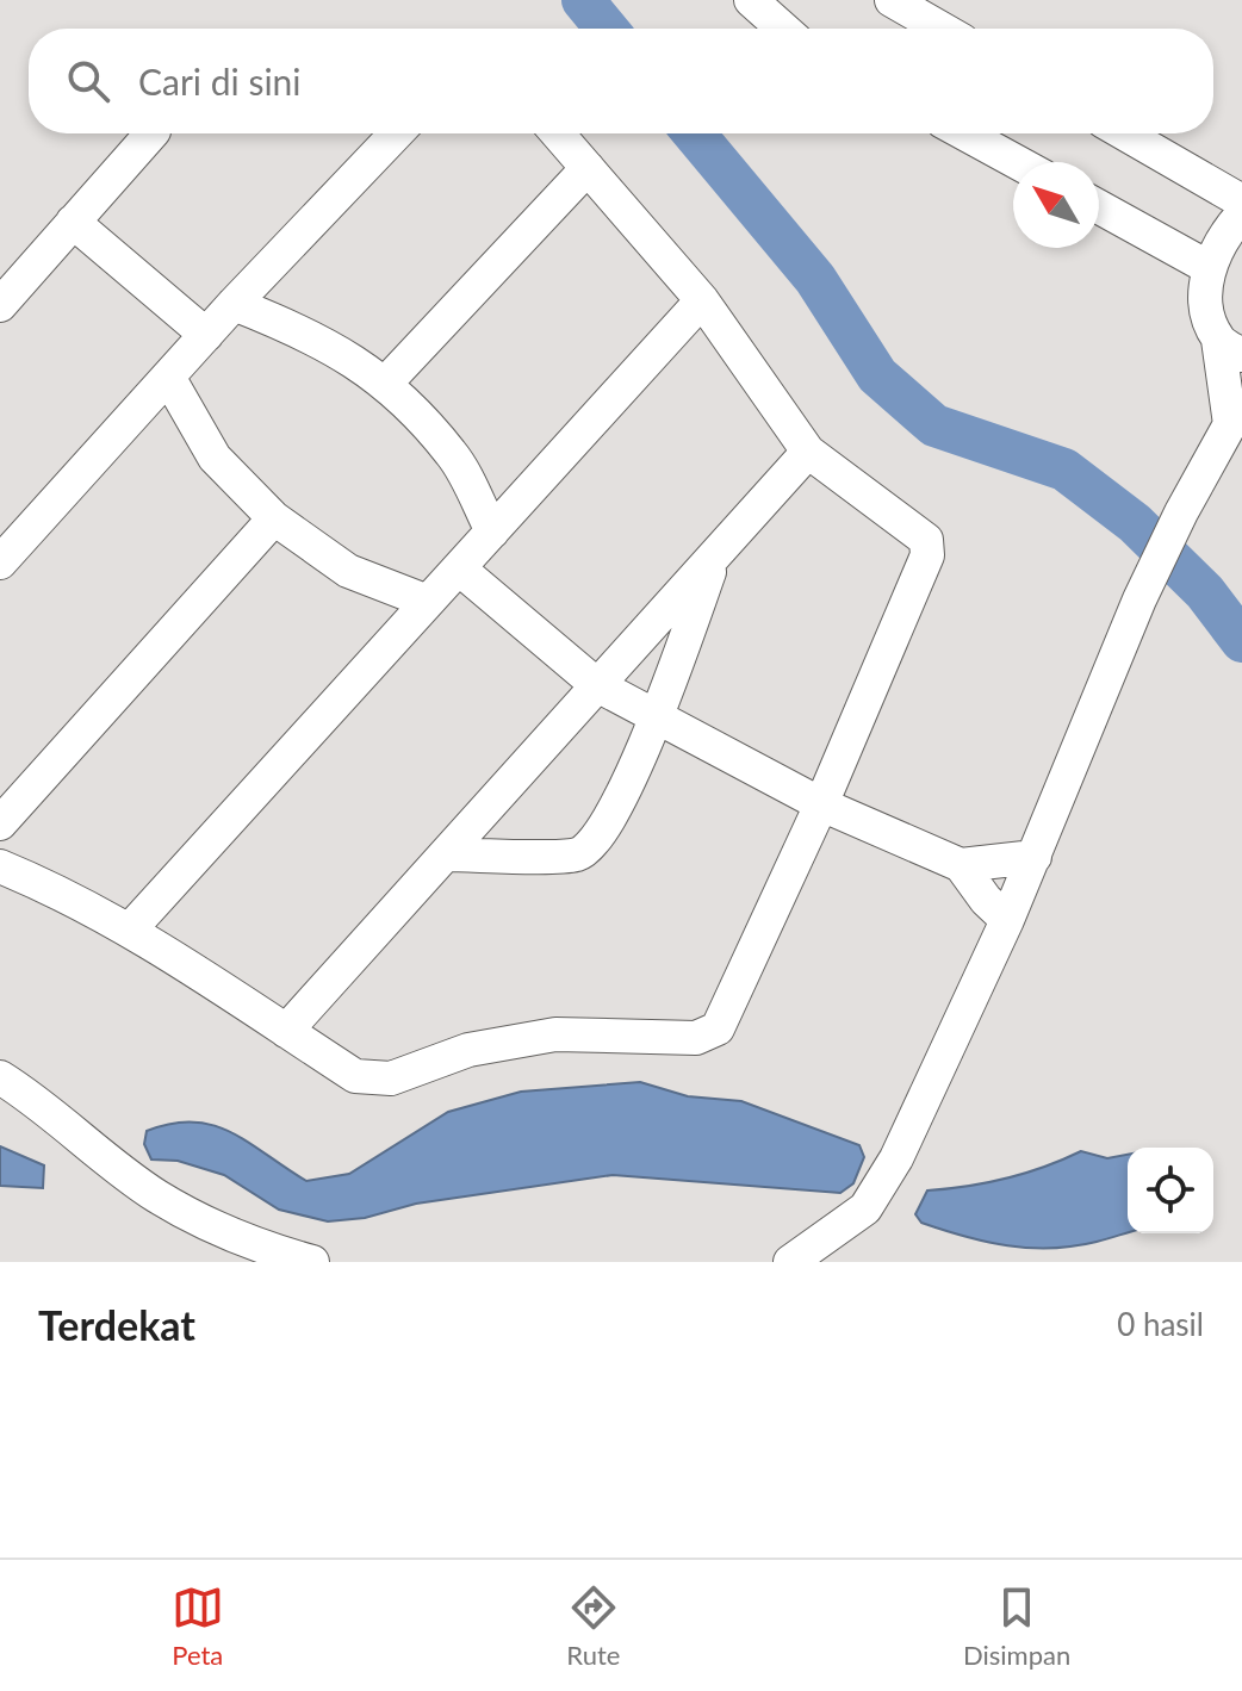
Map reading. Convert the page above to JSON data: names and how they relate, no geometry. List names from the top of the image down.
{
  "north": "top left",
  "page": {
    "search": "Cari di sini",
    "heading": ["Terdekat", "0 hasil"],
    "nav": ["Peta", "Rute", "Disimpan"]
  }
}
